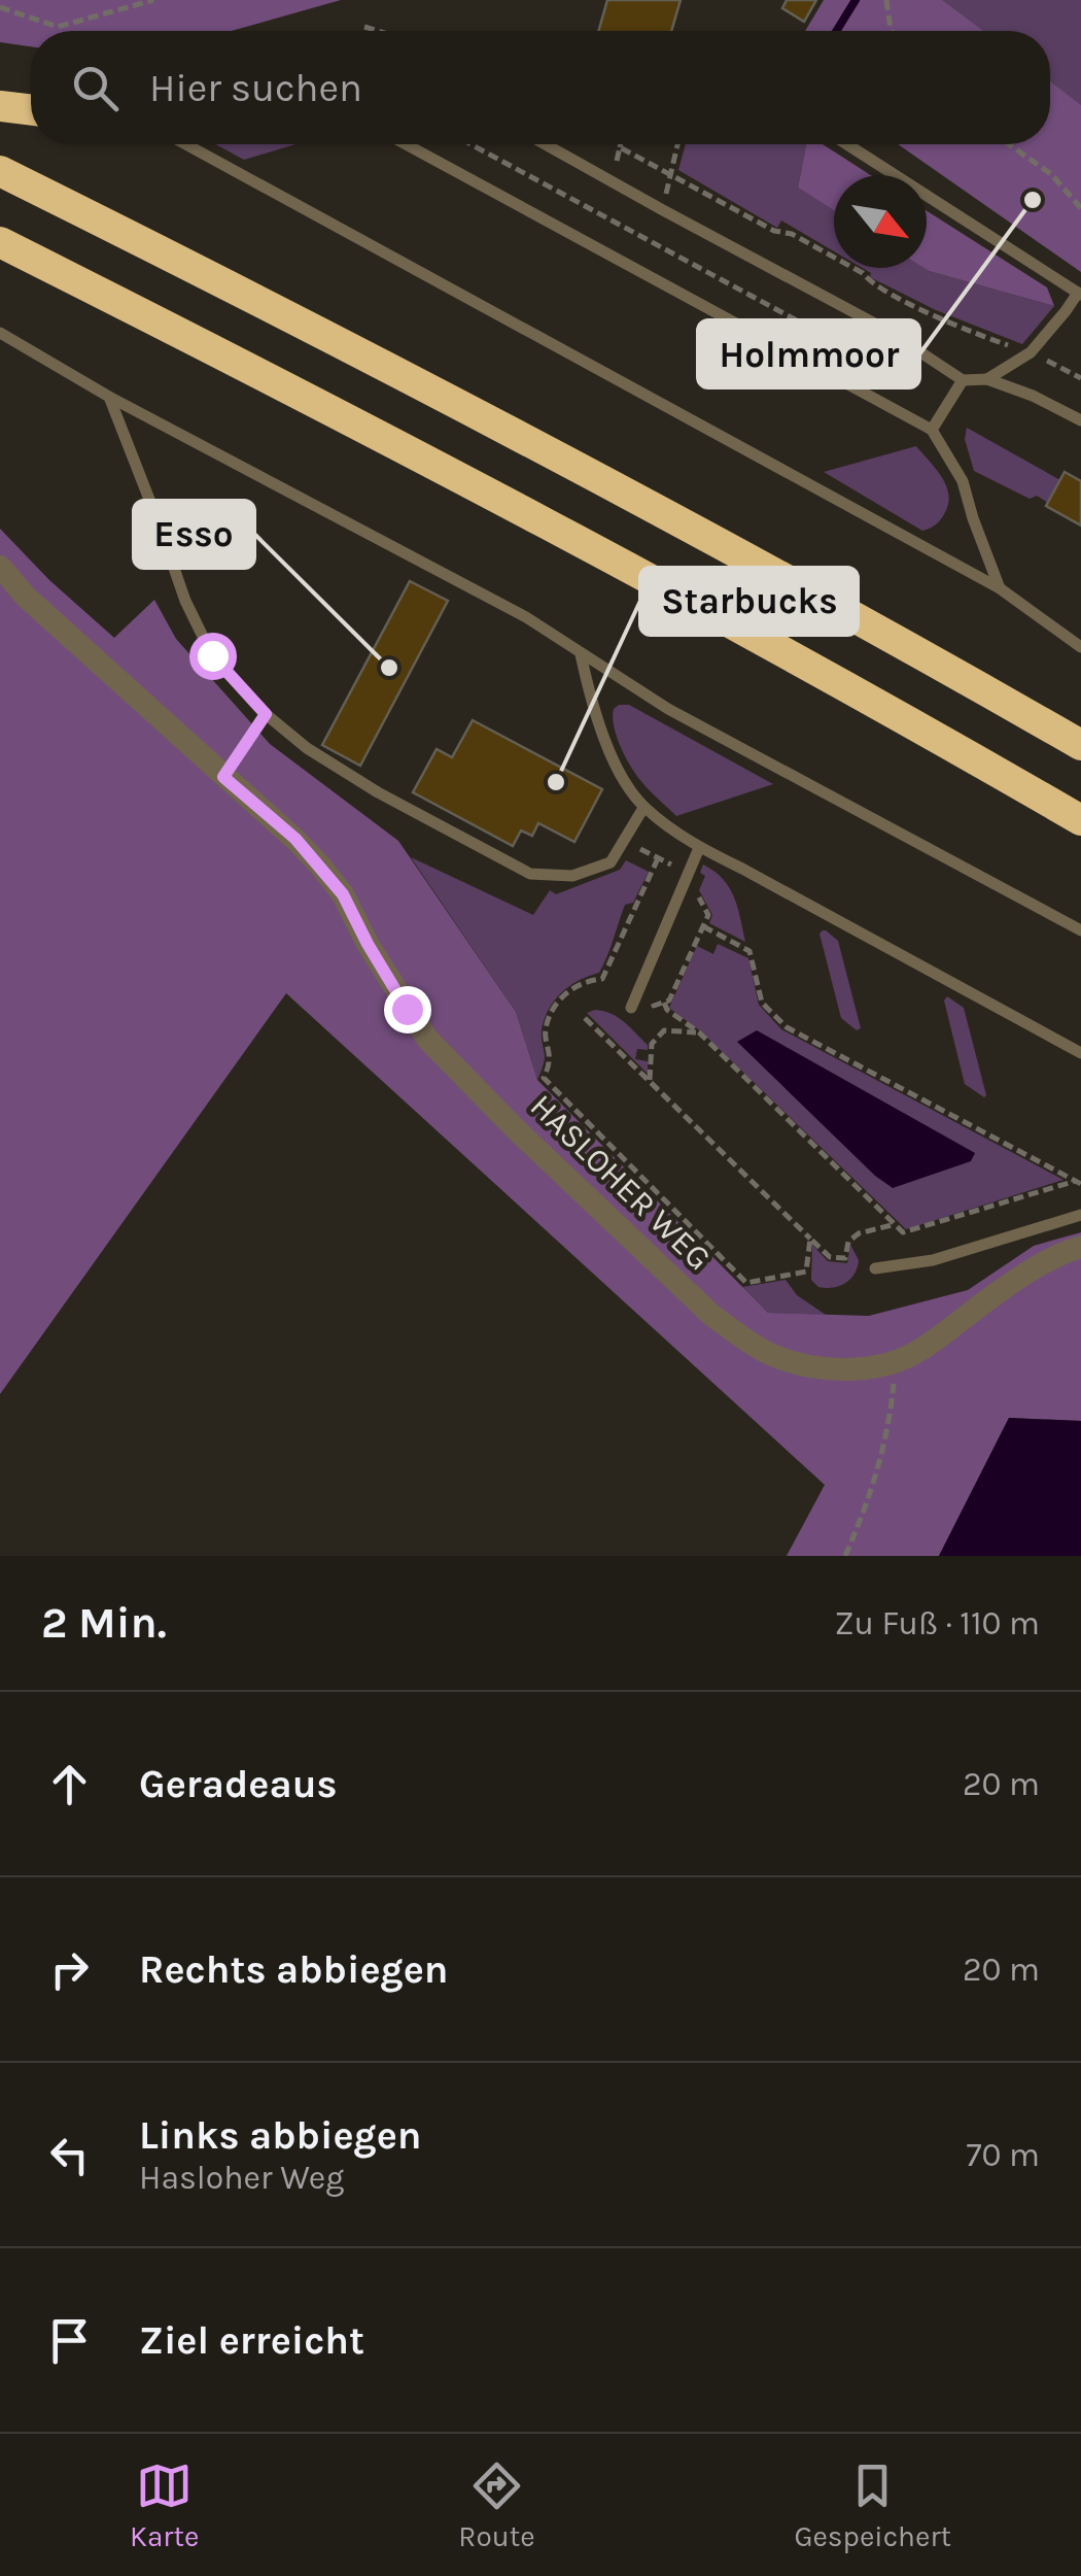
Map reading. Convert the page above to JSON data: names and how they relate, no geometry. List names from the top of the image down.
{
  "streets": {
    "street": ["HASLOHER WEG"]
  },
  "places": ["Holmmoor", "Esso", "Starbucks"],
  "north": "bottom right",
  "page": {
    "search": "Hier suchen",
    "heading": ["2 Min.", "Zu Fuß · 110 m"],
    "list": [
      ["Geradeaus", "20 m"],
      ["Rechts abbiegen", "20 m"],
      ["Links abbiegen", "Hasloher Weg", "70 m"],
      "Ziel erreicht"
    ],
    "nav": ["Karte", "Route", "Gespeichert"]
  }
}
